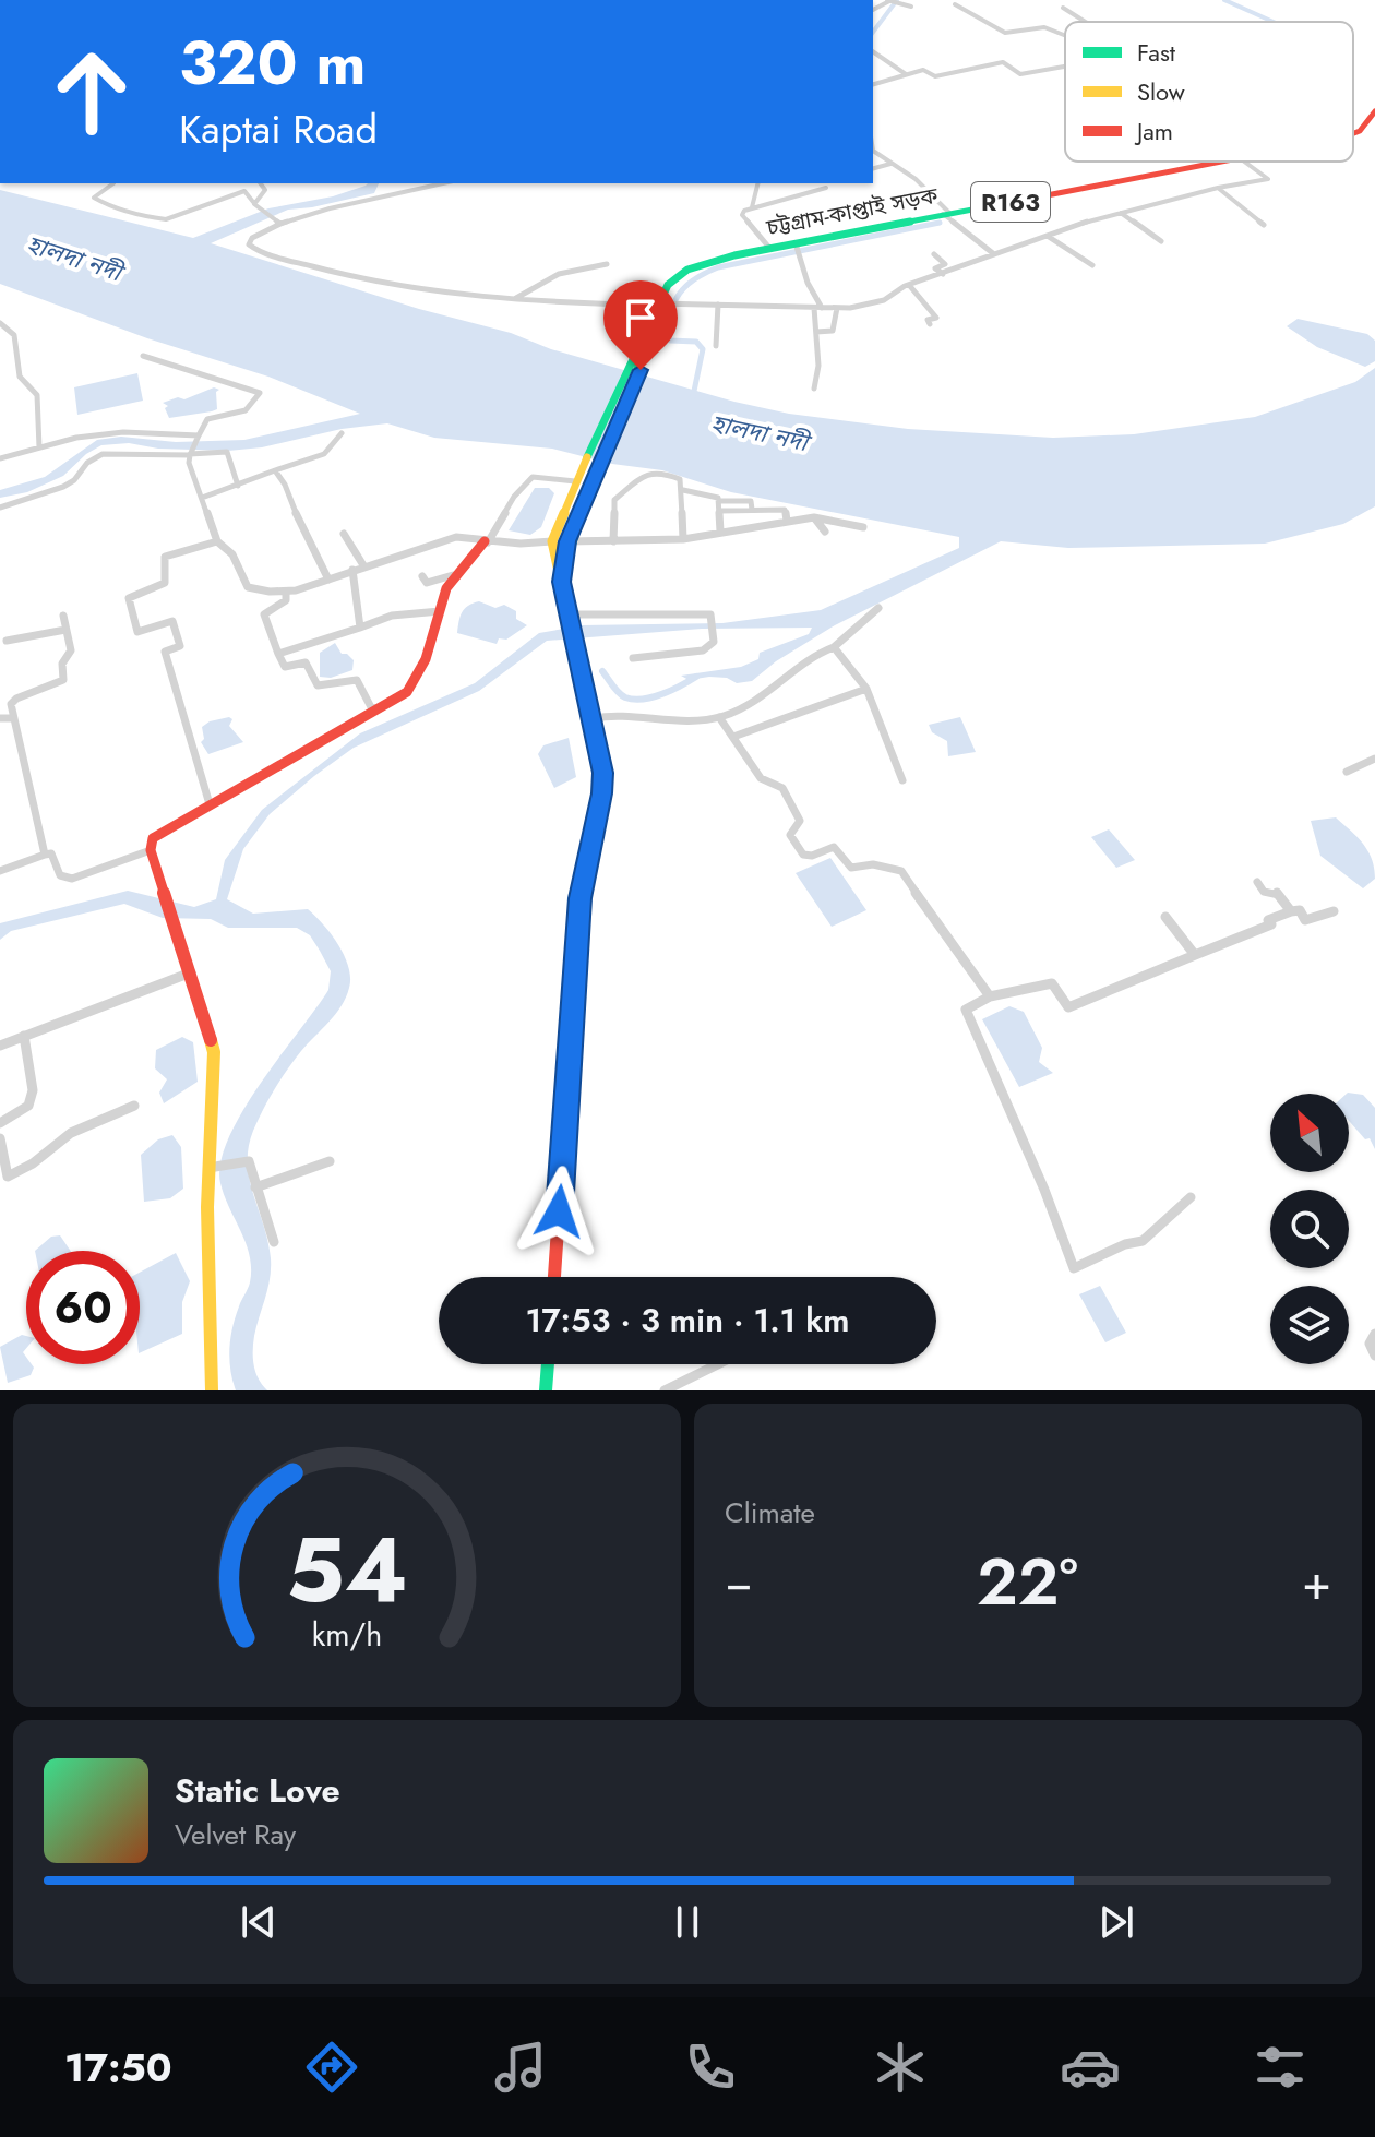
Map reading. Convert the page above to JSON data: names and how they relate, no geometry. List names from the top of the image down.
{
  "streets": {
    "main road": ["R163", "চট্টগ্রাম-কাপ্তাই সড়ক"]
  },
  "crossings": [
    ["R163", "চট্টগ্রাম-কাপ্তাই সড়ক"]
  ],
  "water": ["হালদা নদী"],
  "legend": ["Fast", "Slow", "Jam"],
  "north": "top left",
  "page": {
    "turn": ["320 m", "Kaptai Road"],
    "limit": "60",
    "trip": "17:53 · 3 min · 1.1 km",
    "tile": "Climate",
    "heat": ["−", "22°", "+"],
    "song": ["Static Love", "Velvet Ray"],
    "tabs": "17:50",
    "gauge": ["54", "km/h"]
  }
}
